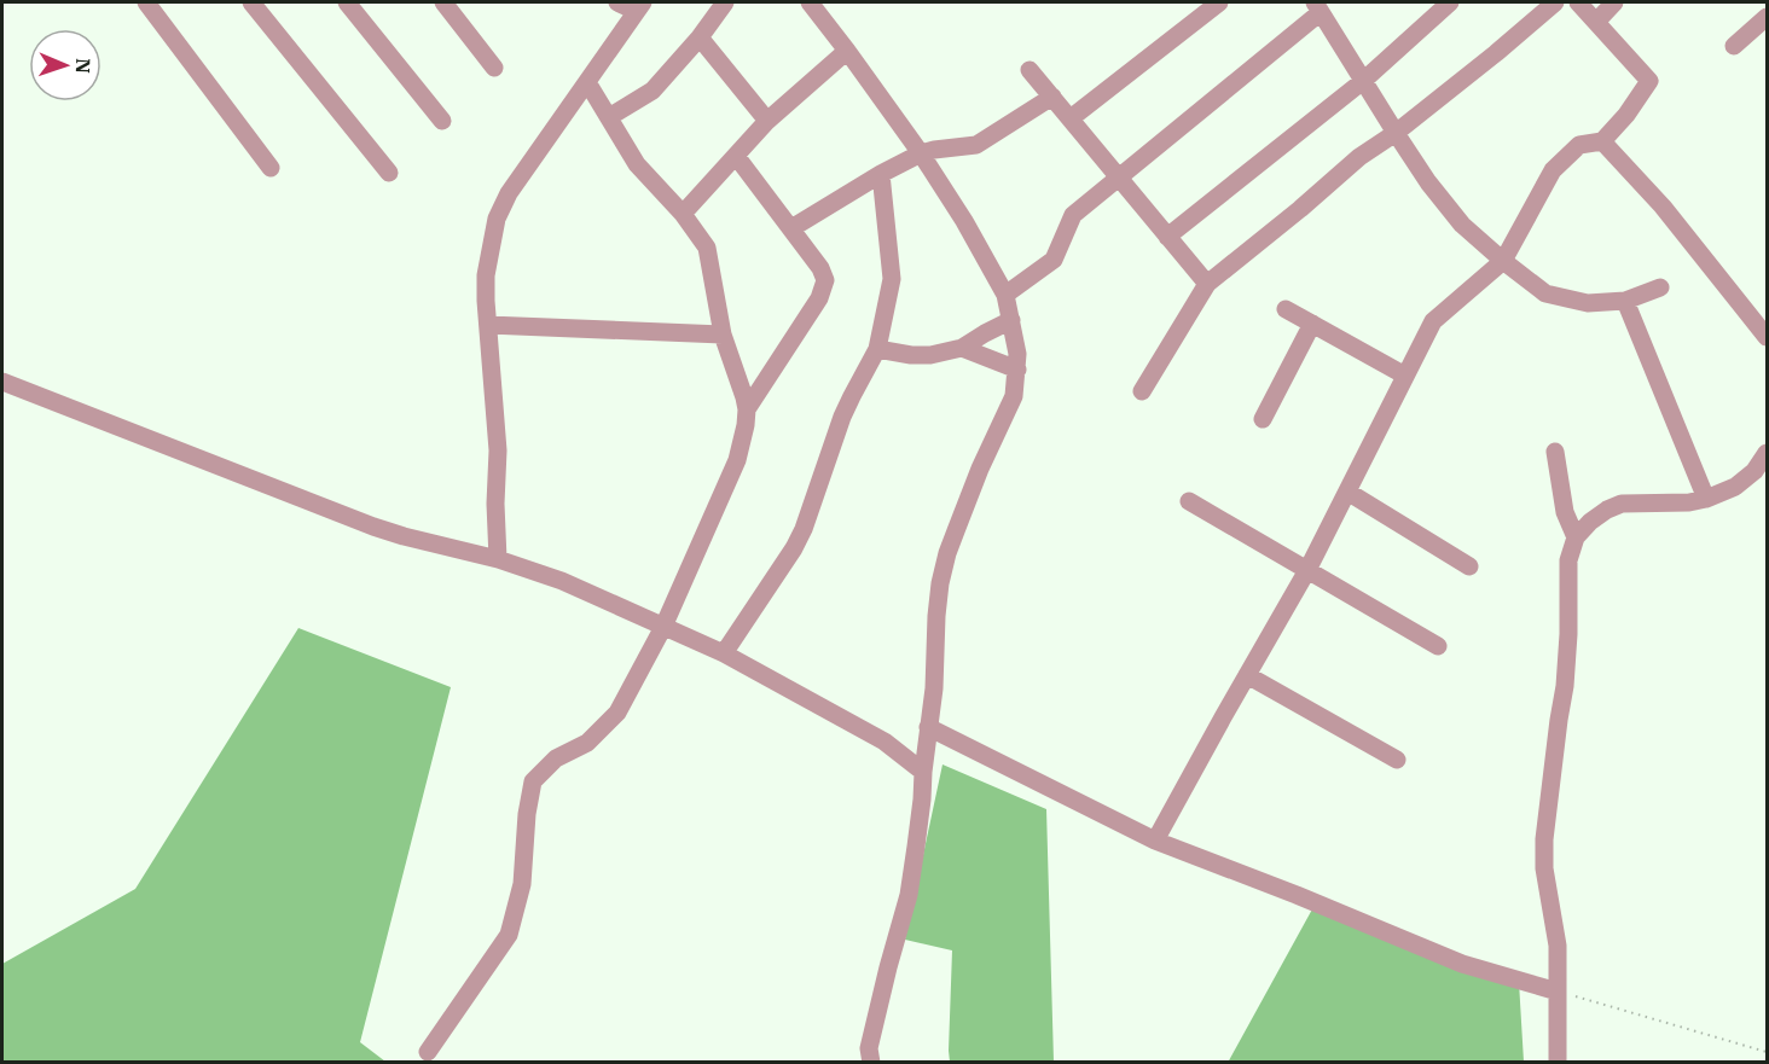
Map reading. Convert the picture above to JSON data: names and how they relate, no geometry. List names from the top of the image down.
{
  "north": "right"
}
